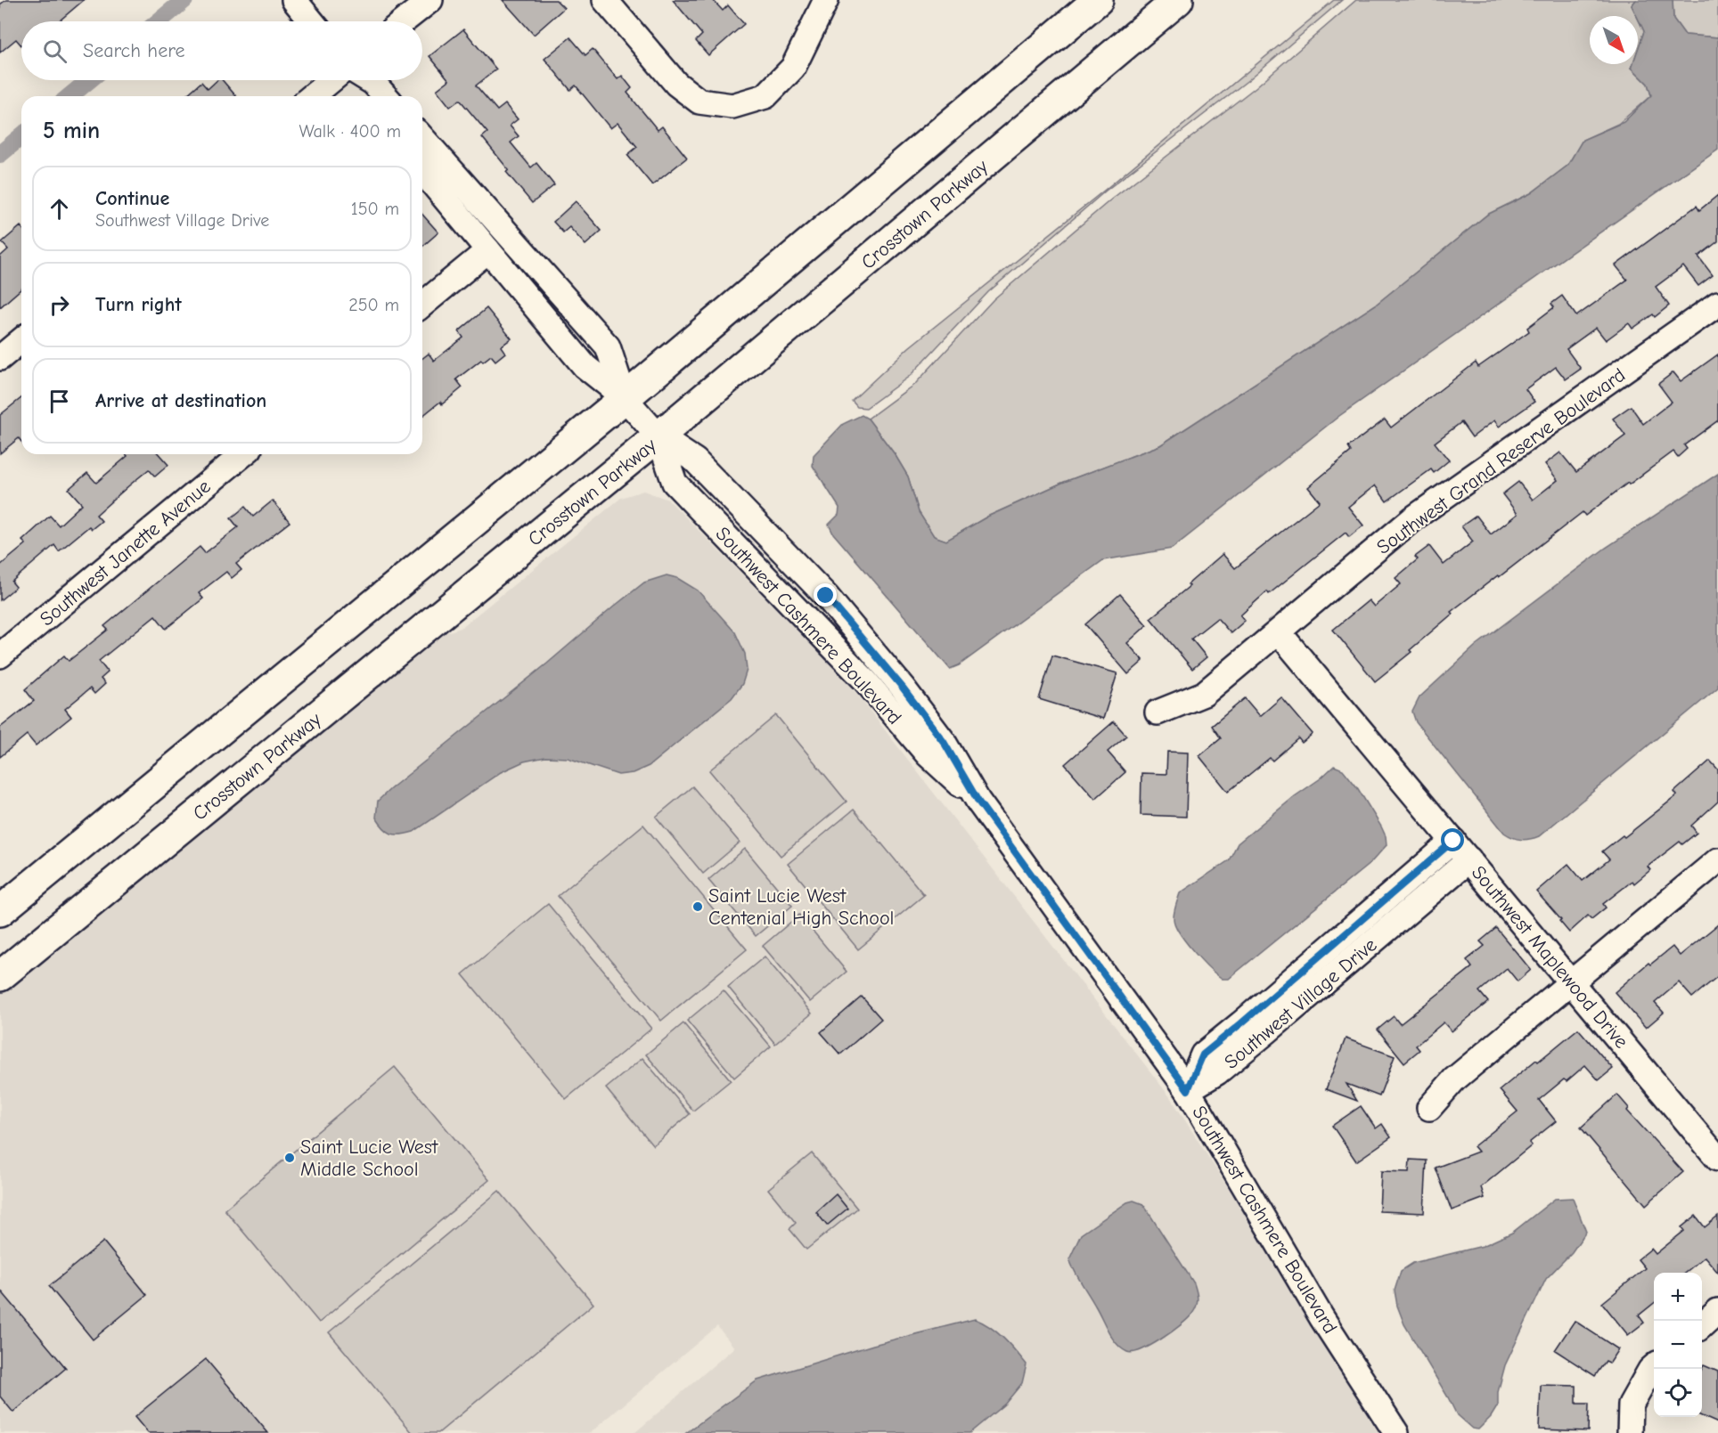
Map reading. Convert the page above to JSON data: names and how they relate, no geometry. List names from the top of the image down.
{
  "streets": {
    "main road": ["Crosstown Parkway"],
    "street": [
      "Southwest Grand Reserve Boulevard",
      "Southwest Janette Avenue",
      "Southwest Cashmere Boulevard",
      "Southwest Maplewood Drive",
      "Southwest Village Drive"
    ]
  },
  "crossings": [
    ["Crosstown Parkway", "Southwest Cashmere Boulevard"],
    ["Southwest Grand Reserve Boulevard", "Southwest Maplewood Drive"],
    ["Southwest Cashmere Boulevard", "Southwest Village Drive"],
    ["Southwest Maplewood Drive", "Southwest Village Drive"]
  ],
  "places": ["Saint Lucie West Centenial High School", "Saint Lucie West Middle School"],
  "north": "bottom right",
  "page": {
    "search": "Search here",
    "heading": ["5 min", "Walk · 400 m"],
    "list": [
      ["Continue", "Southwest Village Drive", "150 m"],
      ["Turn right", "250 m"],
      "Arrive at destination"
    ],
    "map_buttons": ["+", "−"]
  }
}
